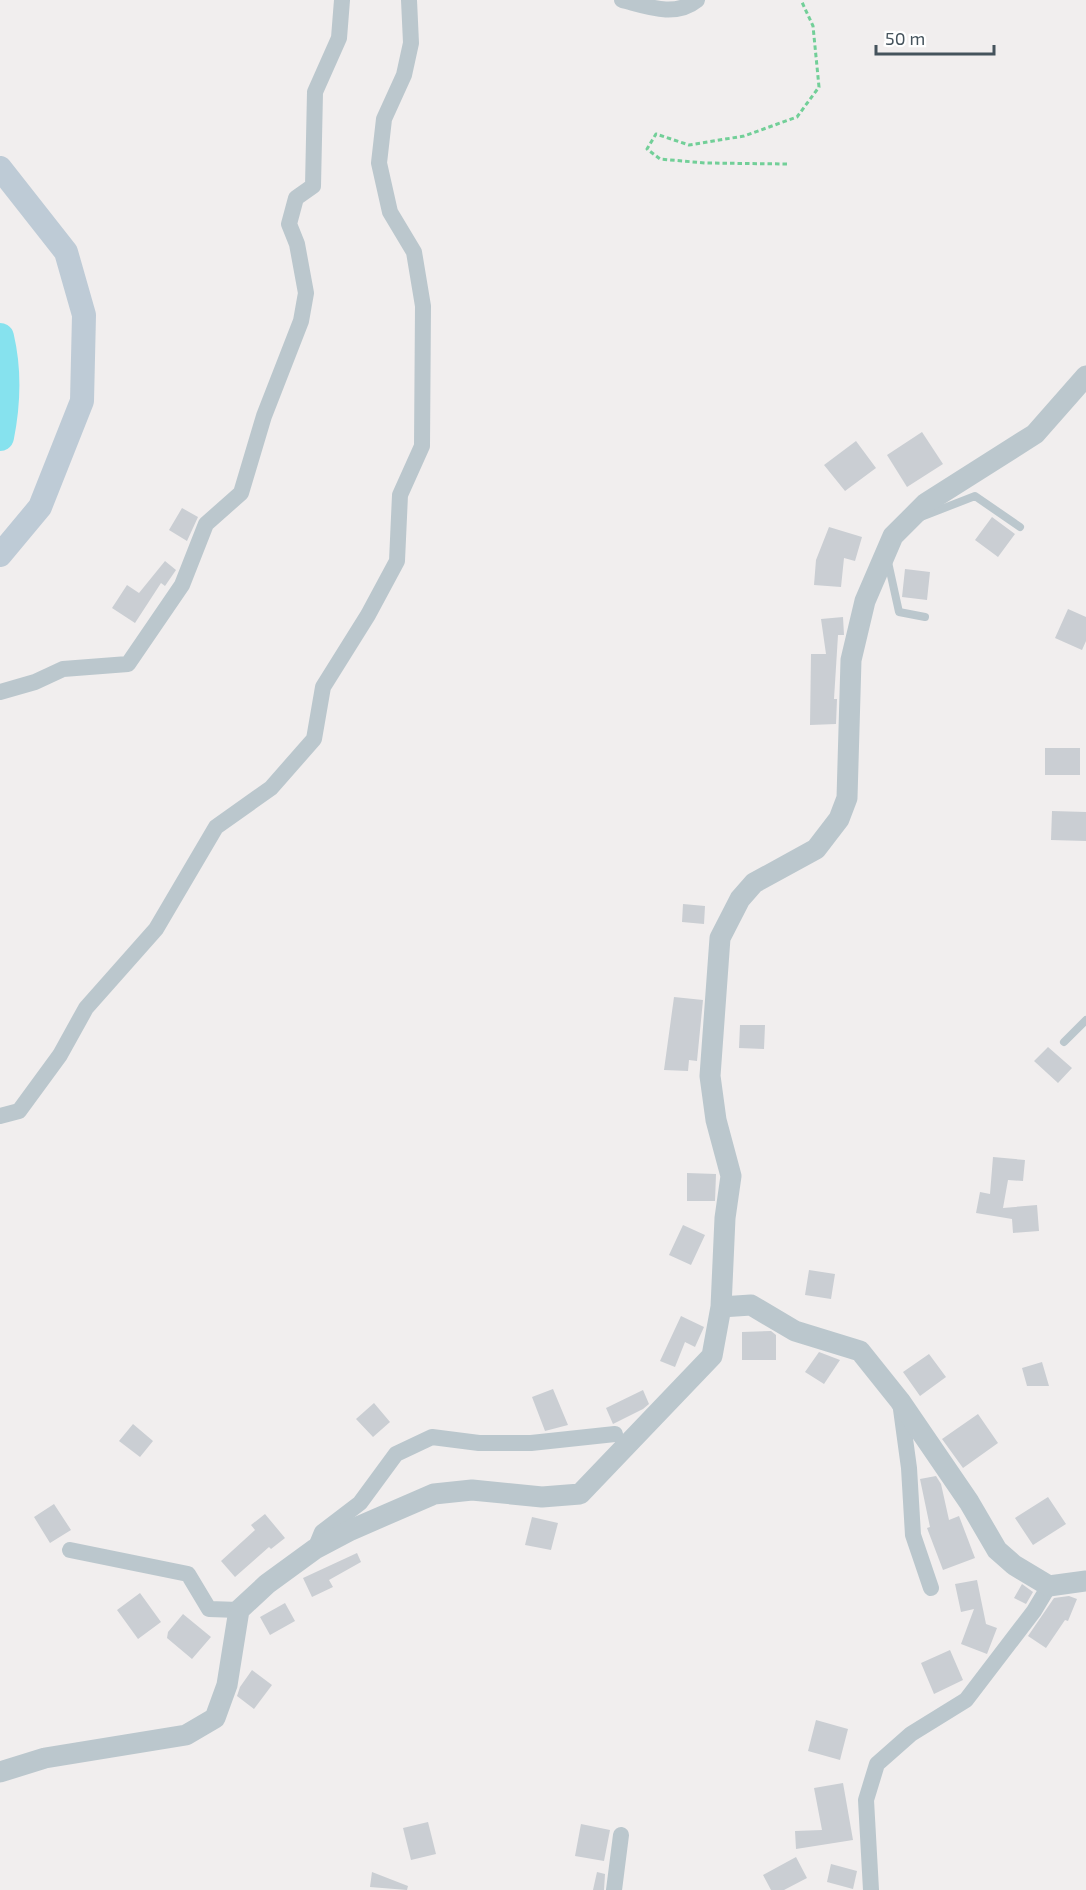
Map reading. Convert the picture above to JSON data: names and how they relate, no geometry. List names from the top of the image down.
{
  "scale_bar": "50 m"
}
